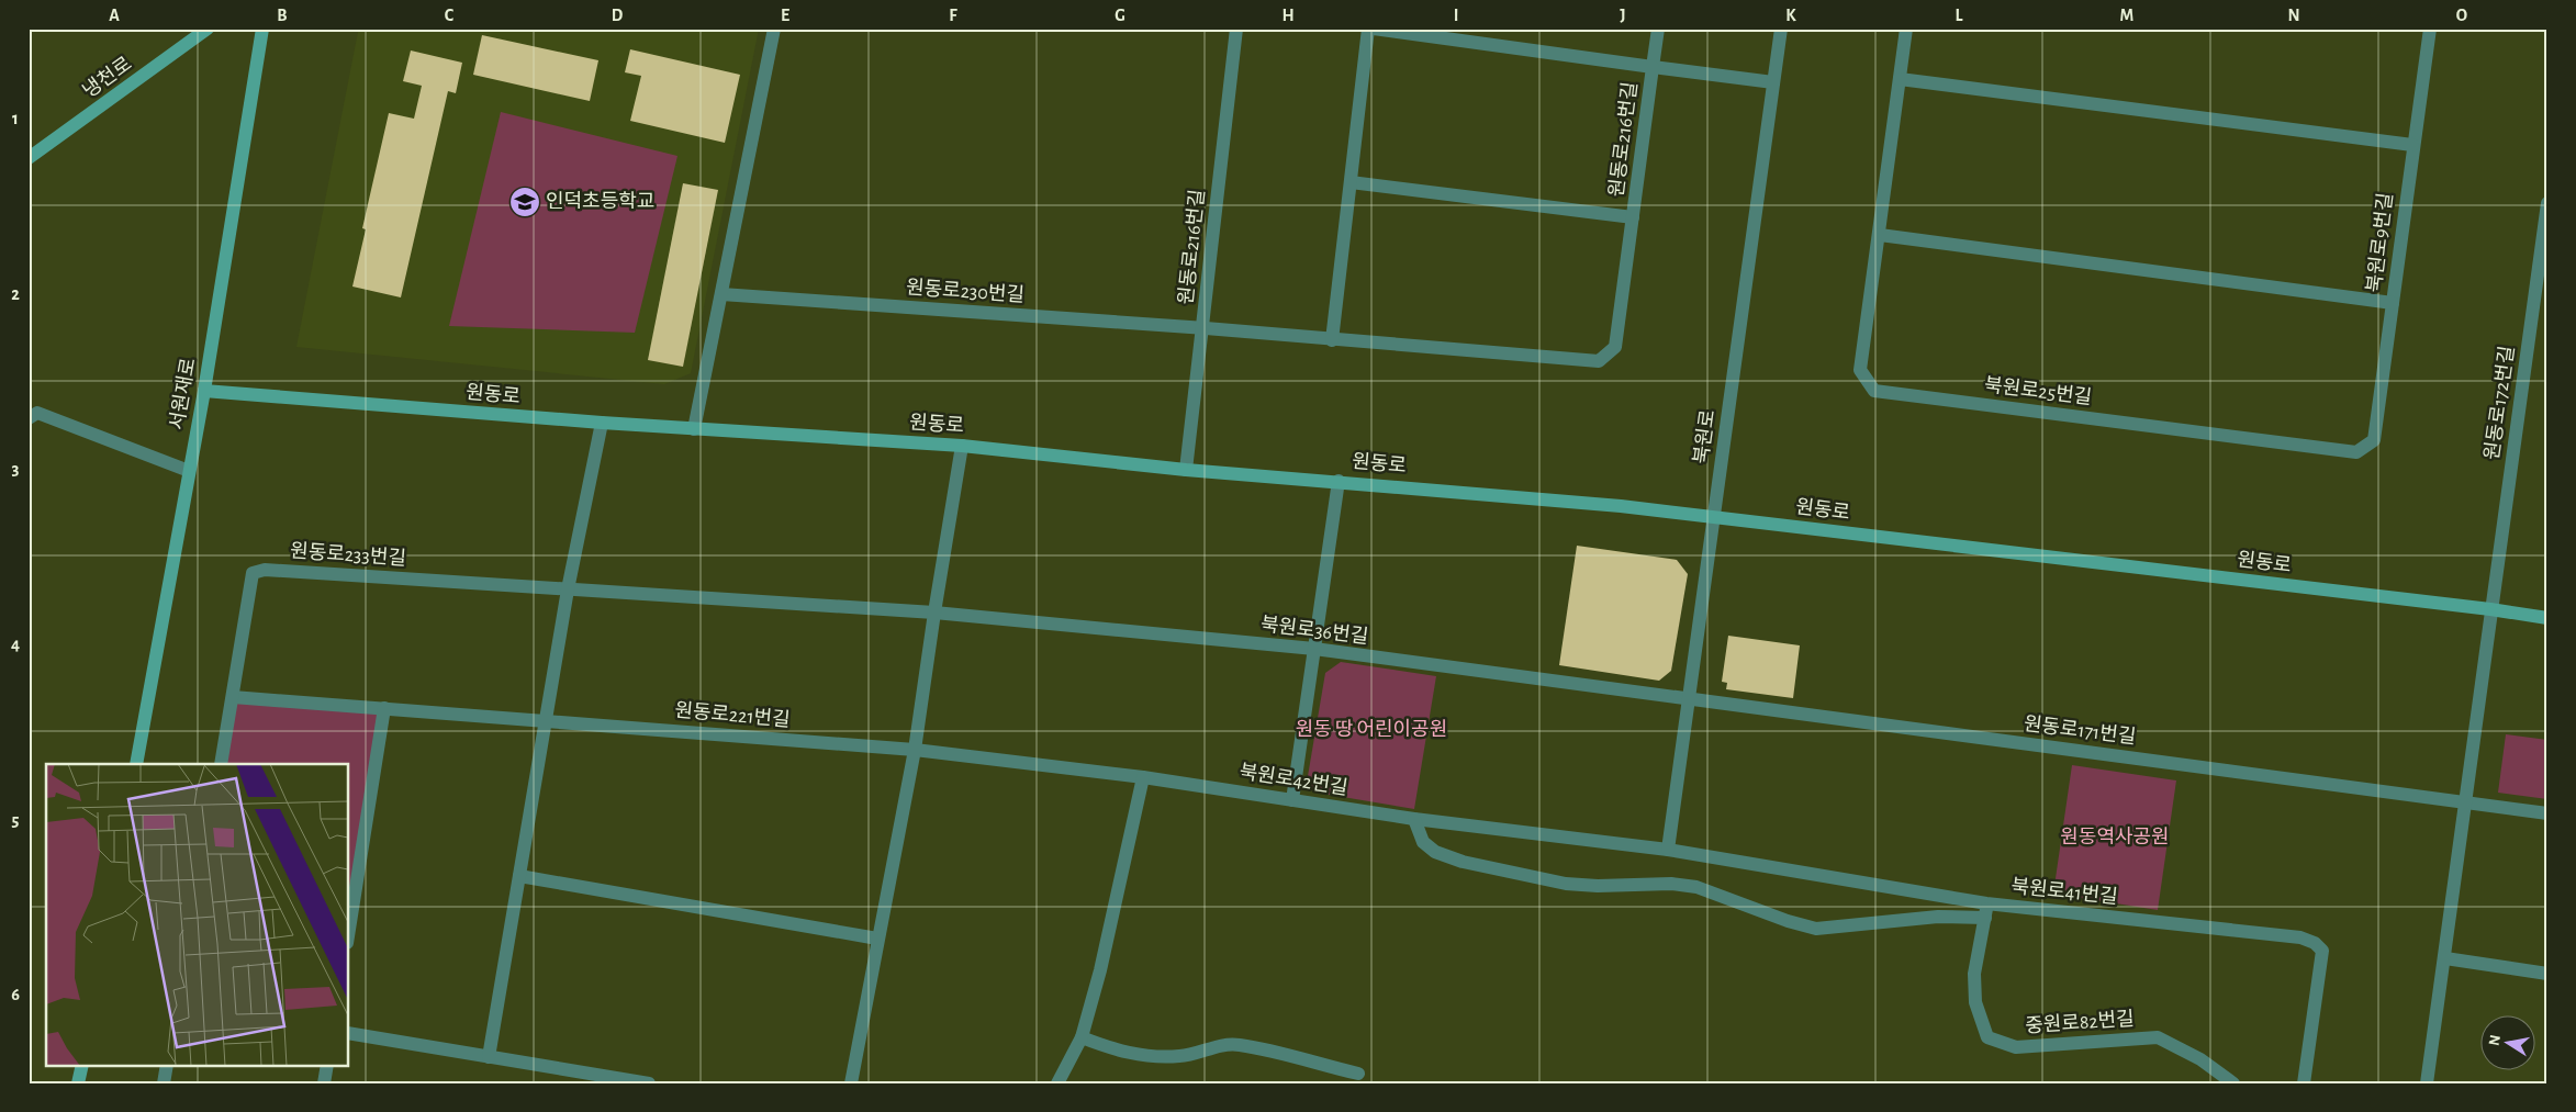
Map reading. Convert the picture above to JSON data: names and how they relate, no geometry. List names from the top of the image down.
{
  "streets": {
    "street": [
      "냉천로",
      "원동로216번길",
      "북원로9번길",
      "원동로230번길",
      "북원로25번길",
      "서원재로",
      "원동로",
      "원동로172번길",
      "북원로",
      "원동로233번길",
      "북원로36번길",
      "원동로221번길",
      "원동로171번길",
      "북원로42번길",
      "북원로41번길",
      "중원로82번길"
    ]
  },
  "crossings": [
    ["원동로216번길", "원동로230번길"],
    ["원동로216번길", "원동로"],
    ["원동로216번길", "북원로"],
    ["북원로9번길", "북원로25번길"],
    ["서원재로", "원동로"],
    ["원동로", "원동로172번길"],
    ["원동로", "북원로"],
    ["북원로", "북원로36번길"],
    ["북원로", "원동로171번길"],
    ["북원로", "북원로42번길"],
    ["북원로", "북원로41번길"],
    ["북원로36번길", "원동로171번길"],
    ["원동로221번길", "북원로42번길"],
    ["북원로42번길", "북원로41번길"],
    ["북원로41번길", "중원로82번길"]
  ],
  "parks": ["원동 땅 어린이공원", "원동역사공원"],
  "places": {
    "school or university": ["인덕초등학교"]
  },
  "north": "left",
  "grid": {
    "columns": [
      "A",
      "B",
      "C",
      "D",
      "E",
      "F",
      "G",
      "H",
      "I",
      "J",
      "K",
      "L",
      "M",
      "N",
      "O"
    ],
    "rows": [
      "1",
      "2",
      "3",
      "4",
      "5",
      "6"
    ]
  }
}
